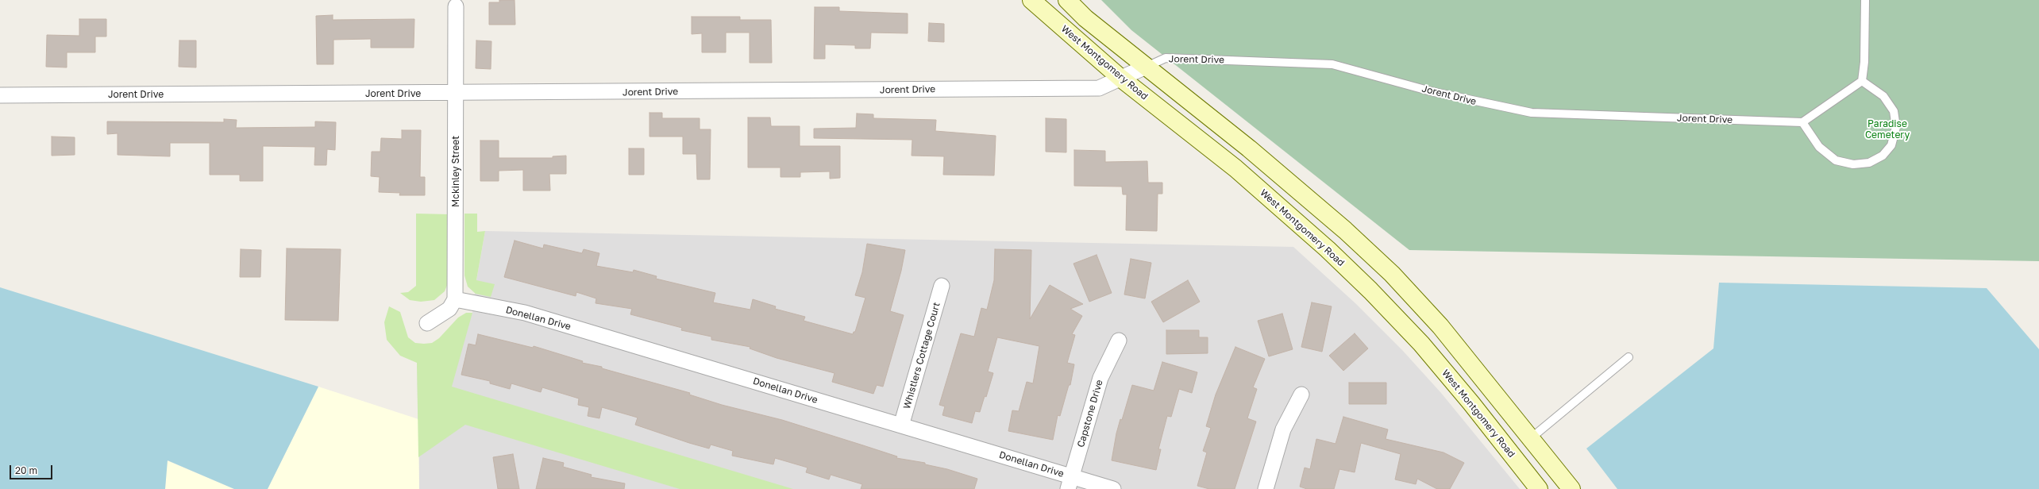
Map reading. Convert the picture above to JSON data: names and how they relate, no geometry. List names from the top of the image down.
{
  "streets": {
    "main road": ["West Montgomery Road"],
    "street": [
      "Jorent Drive",
      "Mckinley Street",
      "Donellan Drive",
      "Whistlers Cottage Court",
      "Capstone Drive"
    ]
  },
  "crossings": [
    ["Jorent Drive", "West Montgomery Road"],
    ["Jorent Drive", "Mckinley Street"],
    ["Mckinley Street", "Donellan Drive"],
    ["Donellan Drive", "Whistlers Cottage Court"],
    ["Donellan Drive", "Capstone Drive"]
  ],
  "parks": ["Paradise Cemetery"],
  "scale_bar": "20 m"
}
